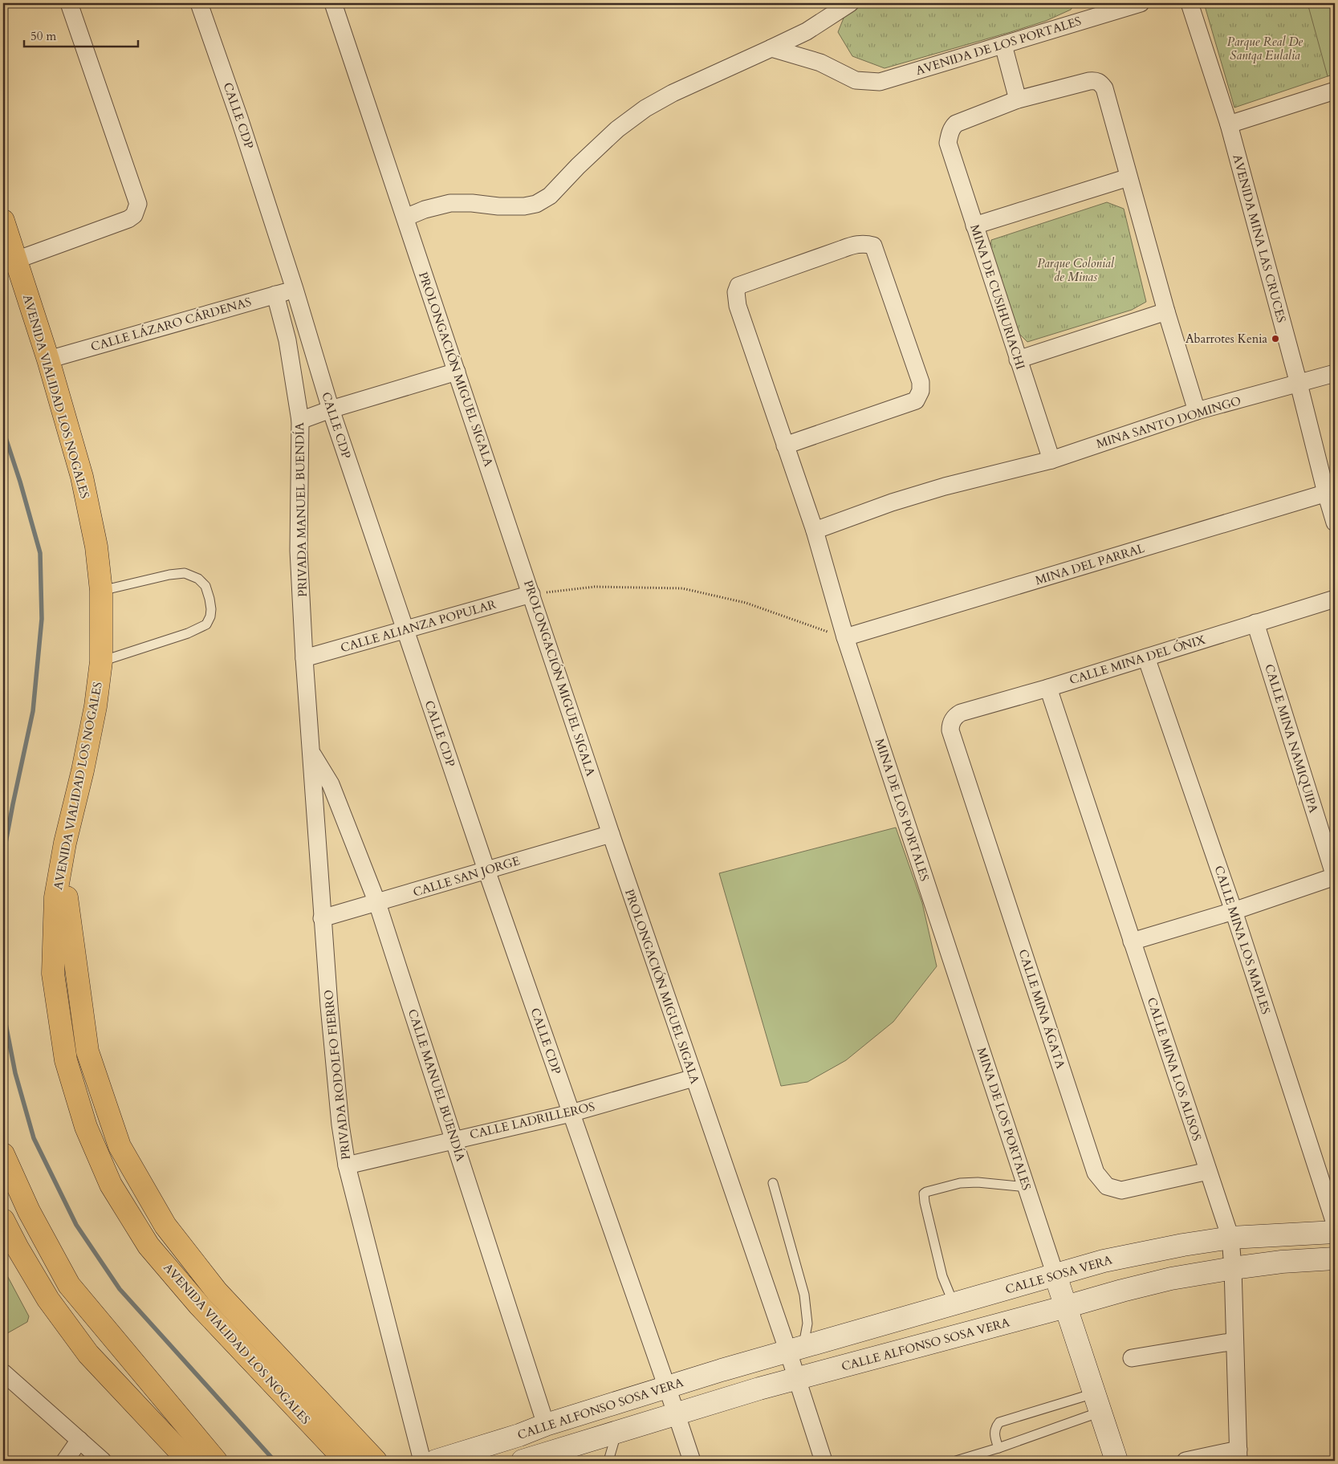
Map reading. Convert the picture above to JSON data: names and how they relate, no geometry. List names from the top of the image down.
{
  "streets": {
    "highway": ["AVENIDA VIALIDAD LOS NOGALES"],
    "main road": ["CALLE SOSA VERA", "CALLE ALFONSO SOSA VERA"],
    "street": [
      "AVENIDA DE LOS PORTALES",
      "CALLE CDP",
      "AVENIDA MINA LAS CRUCES",
      "MINA DE CUSIHURIACHI",
      "CALLE LÁZARO CÁRDENAS",
      "PROLONGACIÓN MIGUEL SIGALA",
      "MINA SANTO DOMINGO",
      "PRIVADA MANUEL BUENDÍA",
      "MINA DEL PARRAL",
      "CALLE ALIANZA POPULAR",
      "CALLE MINA DEL ÓNIX",
      "CALLE MINA NAMIQUIPA",
      "MINA DE LOS PORTALES",
      "CALLE SAN JORGE",
      "CALLE MINA LOS MAPLES",
      "CALLE MINA ÁGATA",
      "CALLE MINA LOS ALISOS",
      "PRIVADA RODOLFO FIERRO",
      "CALLE MANUEL BUENDÍA",
      "CALLE LADRILLEROS"
    ]
  },
  "crossings": [
    ["CALLE CDP", "CALLE LÁZARO CÁRDENAS"],
    ["CALLE CDP", "CALLE ALIANZA POPULAR"],
    ["CALLE CDP", "CALLE SAN JORGE"],
    ["CALLE CDP", "CALLE LADRILLEROS"],
    ["CALLE CDP", "CALLE ALFONSO SOSA VERA"],
    ["AVENIDA MINA LAS CRUCES", "MINA SANTO DOMINGO"],
    ["AVENIDA MINA LAS CRUCES", "MINA DEL PARRAL"],
    ["MINA DE CUSIHURIACHI", "MINA SANTO DOMINGO"],
    ["CALLE LÁZARO CÁRDENAS", "AVENIDA VIALIDAD LOS NOGALES"],
    ["CALLE LÁZARO CÁRDENAS", "PRIVADA MANUEL BUENDÍA"],
    ["PROLONGACIÓN MIGUEL SIGALA", "CALLE ALIANZA POPULAR"],
    ["PROLONGACIÓN MIGUEL SIGALA", "CALLE SAN JORGE"],
    ["PROLONGACIÓN MIGUEL SIGALA", "CALLE LADRILLEROS"],
    ["PROLONGACIÓN MIGUEL SIGALA", "CALLE SOSA VERA"],
    ["PROLONGACIÓN MIGUEL SIGALA", "CALLE ALFONSO SOSA VERA"],
    ["MINA SANTO DOMINGO", "MINA DE LOS PORTALES"],
    ["PRIVADA MANUEL BUENDÍA", "CALLE ALIANZA POPULAR"],
    ["PRIVADA MANUEL BUENDÍA", "PRIVADA RODOLFO FIERRO"],
    ["PRIVADA MANUEL BUENDÍA", "CALLE MANUEL BUENDÍA"],
    ["MINA DEL PARRAL", "MINA DE LOS PORTALES"],
    ["CALLE MINA DEL ÓNIX", "CALLE MINA NAMIQUIPA"],
    ["CALLE MINA DEL ÓNIX", "CALLE MINA LOS MAPLES"],
    ["CALLE MINA DEL ÓNIX", "CALLE MINA ÁGATA"],
    ["CALLE MINA DEL ÓNIX", "CALLE MINA LOS ALISOS"],
    ["MINA DE LOS PORTALES", "CALLE SOSA VERA"],
    ["CALLE SAN JORGE", "PRIVADA RODOLFO FIERRO"],
    ["CALLE SAN JORGE", "CALLE MANUEL BUENDÍA"],
    ["CALLE MINA ÁGATA", "CALLE MINA LOS ALISOS"],
    ["CALLE MINA LOS ALISOS", "CALLE SOSA VERA"],
    ["CALLE MINA LOS ALISOS", "CALLE ALFONSO SOSA VERA"],
    ["PRIVADA RODOLFO FIERRO", "CALLE MANUEL BUENDÍA"],
    ["PRIVADA RODOLFO FIERRO", "CALLE LADRILLEROS"],
    ["CALLE MANUEL BUENDÍA", "CALLE LADRILLEROS"],
    ["CALLE MANUEL BUENDÍA", "CALLE ALFONSO SOSA VERA"],
    ["CALLE SOSA VERA", "CALLE ALFONSO SOSA VERA"]
  ],
  "parks": ["Parque Real De Santqa Eulalia", "Parque Colonial de Minas"],
  "places": ["Abarrotes Kenia"],
  "scale_bar": "50 m"
}
